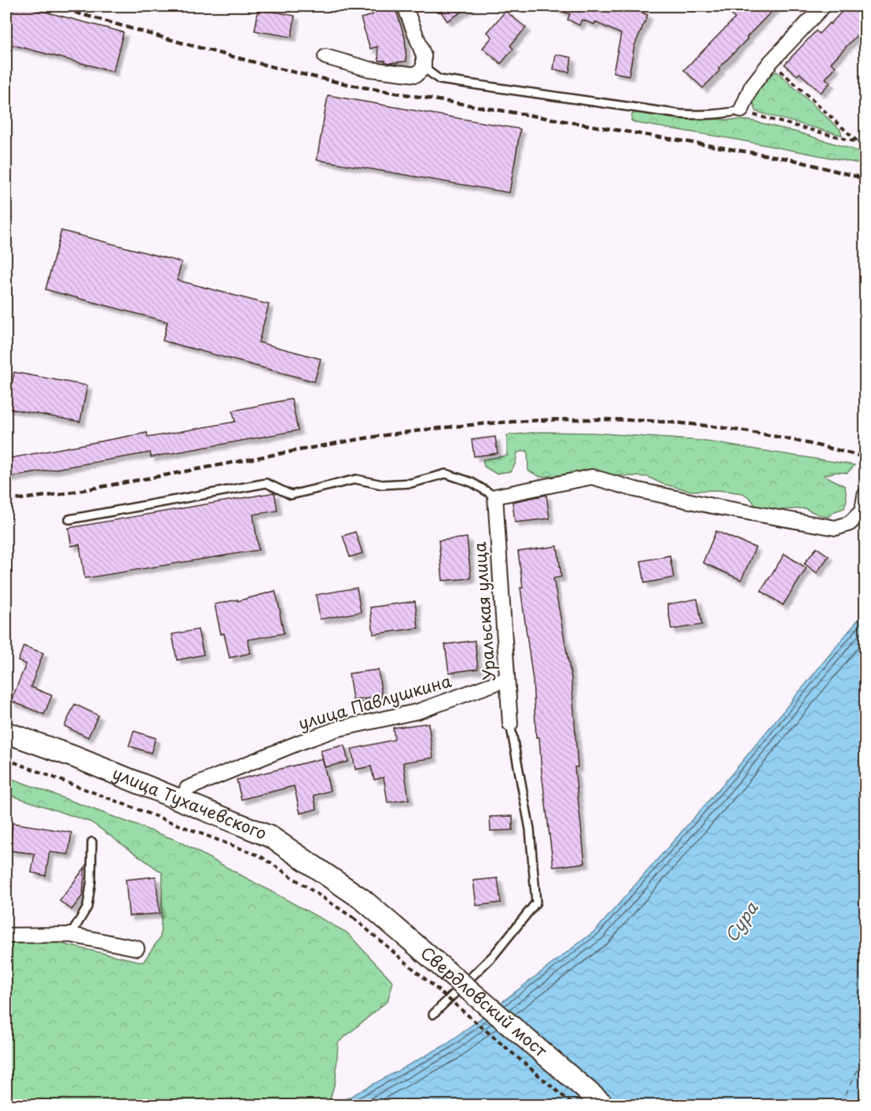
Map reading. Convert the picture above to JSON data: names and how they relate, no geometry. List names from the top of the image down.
{
  "streets": {
    "main road": ["улица Тухачевского", "Свердловский мост"],
    "street": ["Уральская улица", "улица Павлушкина"]
  },
  "crossings": [
    ["Уральская улица", "улица Павлушкина"],
    ["улица Павлушкина", "улица Тухачевского"],
    ["улица Тухачевского", "Свердловский мост"]
  ],
  "water": ["Сура"]
}
